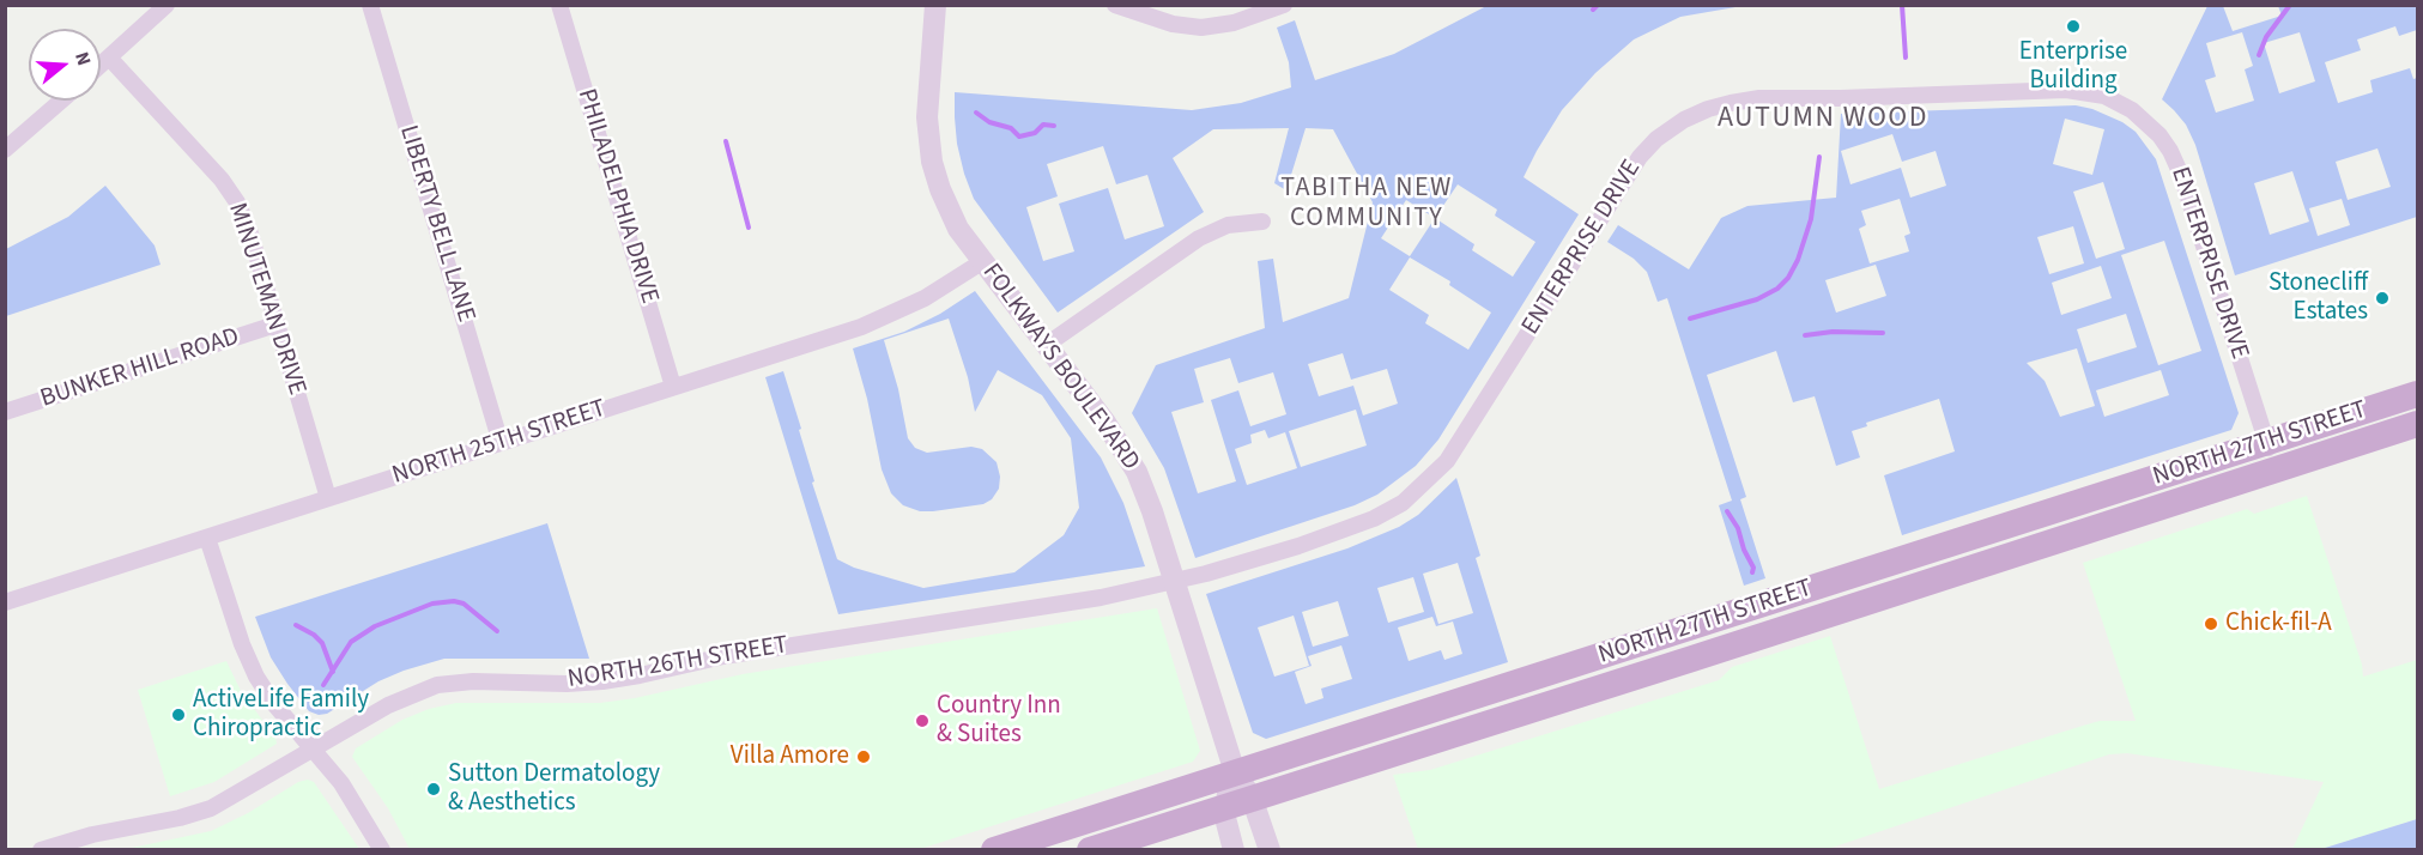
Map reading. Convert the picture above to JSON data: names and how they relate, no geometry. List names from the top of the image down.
{
  "streets": {
    "main road": ["NORTH 27TH STREET"],
    "street": [
      "PHILADELPHIA DRIVE",
      "LIBERTY BELL LANE",
      "ENTERPRISE DRIVE",
      "MINUTEMAN DRIVE",
      "FOLKWAYS BOULEVARD",
      "BUNKER HILL ROAD",
      "NORTH 25TH STREET",
      "NORTH 26TH STREET"
    ]
  },
  "crossings": [
    ["PHILADELPHIA DRIVE", "NORTH 25TH STREET"],
    ["LIBERTY BELL LANE", "NORTH 25TH STREET"],
    ["ENTERPRISE DRIVE", "FOLKWAYS BOULEVARD"],
    ["ENTERPRISE DRIVE", "NORTH 27TH STREET"],
    ["ENTERPRISE DRIVE", "NORTH 26TH STREET"],
    ["MINUTEMAN DRIVE", "BUNKER HILL ROAD"],
    ["MINUTEMAN DRIVE", "NORTH 25TH STREET"],
    ["FOLKWAYS BOULEVARD", "NORTH 25TH STREET"],
    ["FOLKWAYS BOULEVARD", "NORTH 27TH STREET"],
    ["FOLKWAYS BOULEVARD", "NORTH 26TH STREET"]
  ],
  "districts": ["AUTUMN WOOD", "TABITHA NEW COMMUNITY"],
  "places": [
    "Enterprise Building",
    "Stonecliff Estates",
    "Chick-fil-A",
    "ActiveLife Family Chiropractic",
    "Country Inn & Suites",
    "Villa Amore",
    "Sutton Dermatology & Aesthetics"
  ],
  "north": "right"
}
